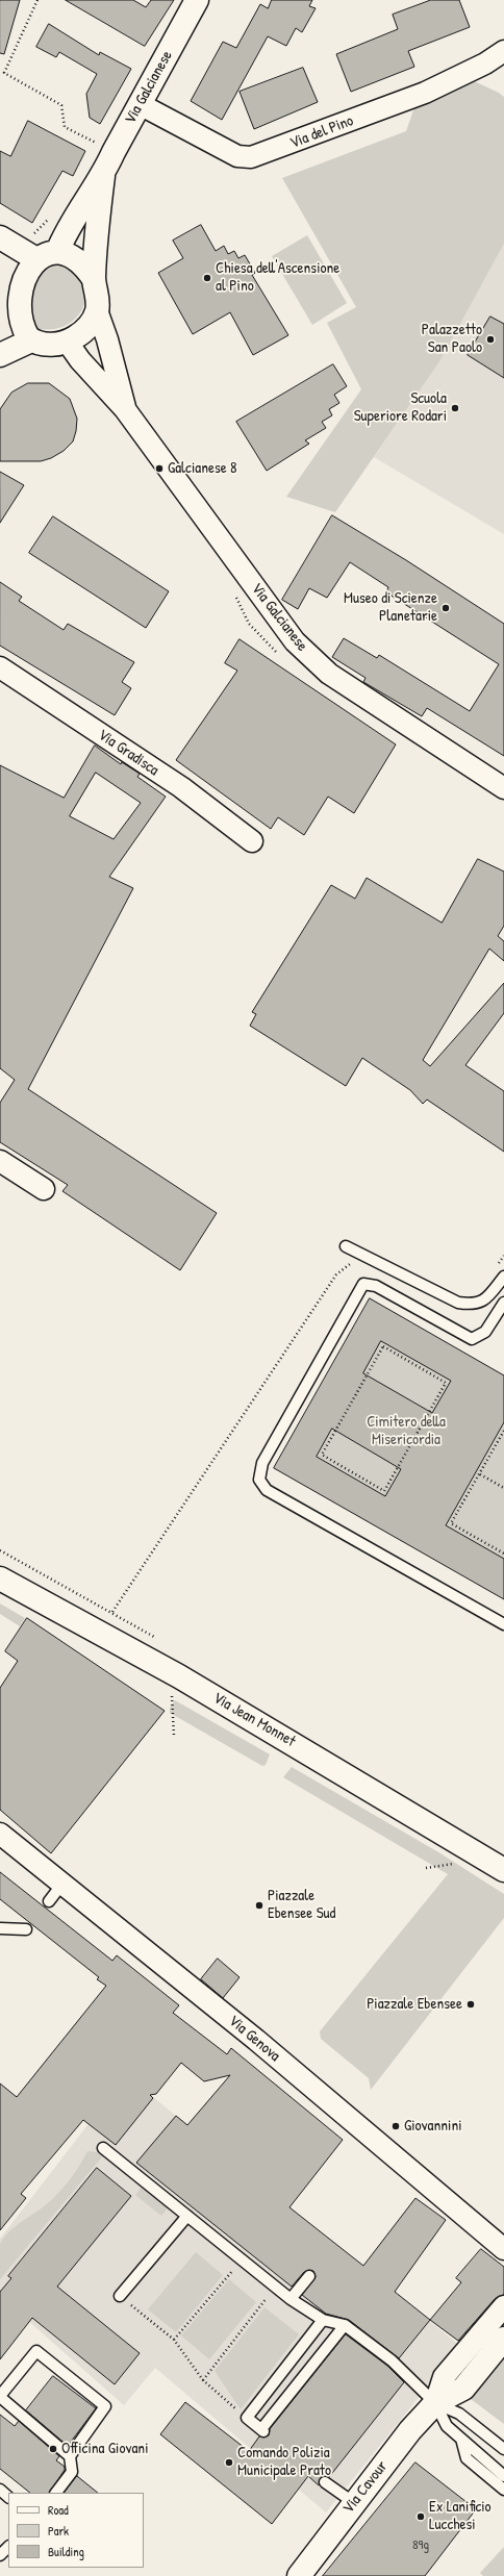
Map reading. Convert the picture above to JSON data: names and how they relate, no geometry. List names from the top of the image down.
{
  "streets": {
    "street": [
      "Via Galcianese",
      "Via del Pino",
      "Via Gradisca",
      "Via Jean Monnet",
      "Via Genova",
      "Via Cavour"
    ]
  },
  "crossings": [
    ["Via Galcianese", "Via del Pino"]
  ],
  "parks": ["Cimitero della Misericordia"],
  "places": [
    "Chiesa dell'Ascensione al Pino",
    "Palazzetto San Paolo",
    "Scuola Superiore Rodari",
    "Galcianese 8",
    "Museo di Scienze Planetarie",
    "Piazzale Ebensee Sud",
    "Piazzale Ebensee",
    "Giovannini",
    "Officina Giovani",
    "Comando Polizia Municipale Prato",
    "Ex Lanificio Lucchesi"
  ],
  "house_numbers": ["89g"],
  "legend": ["Road", "Park", "Building"]
}
